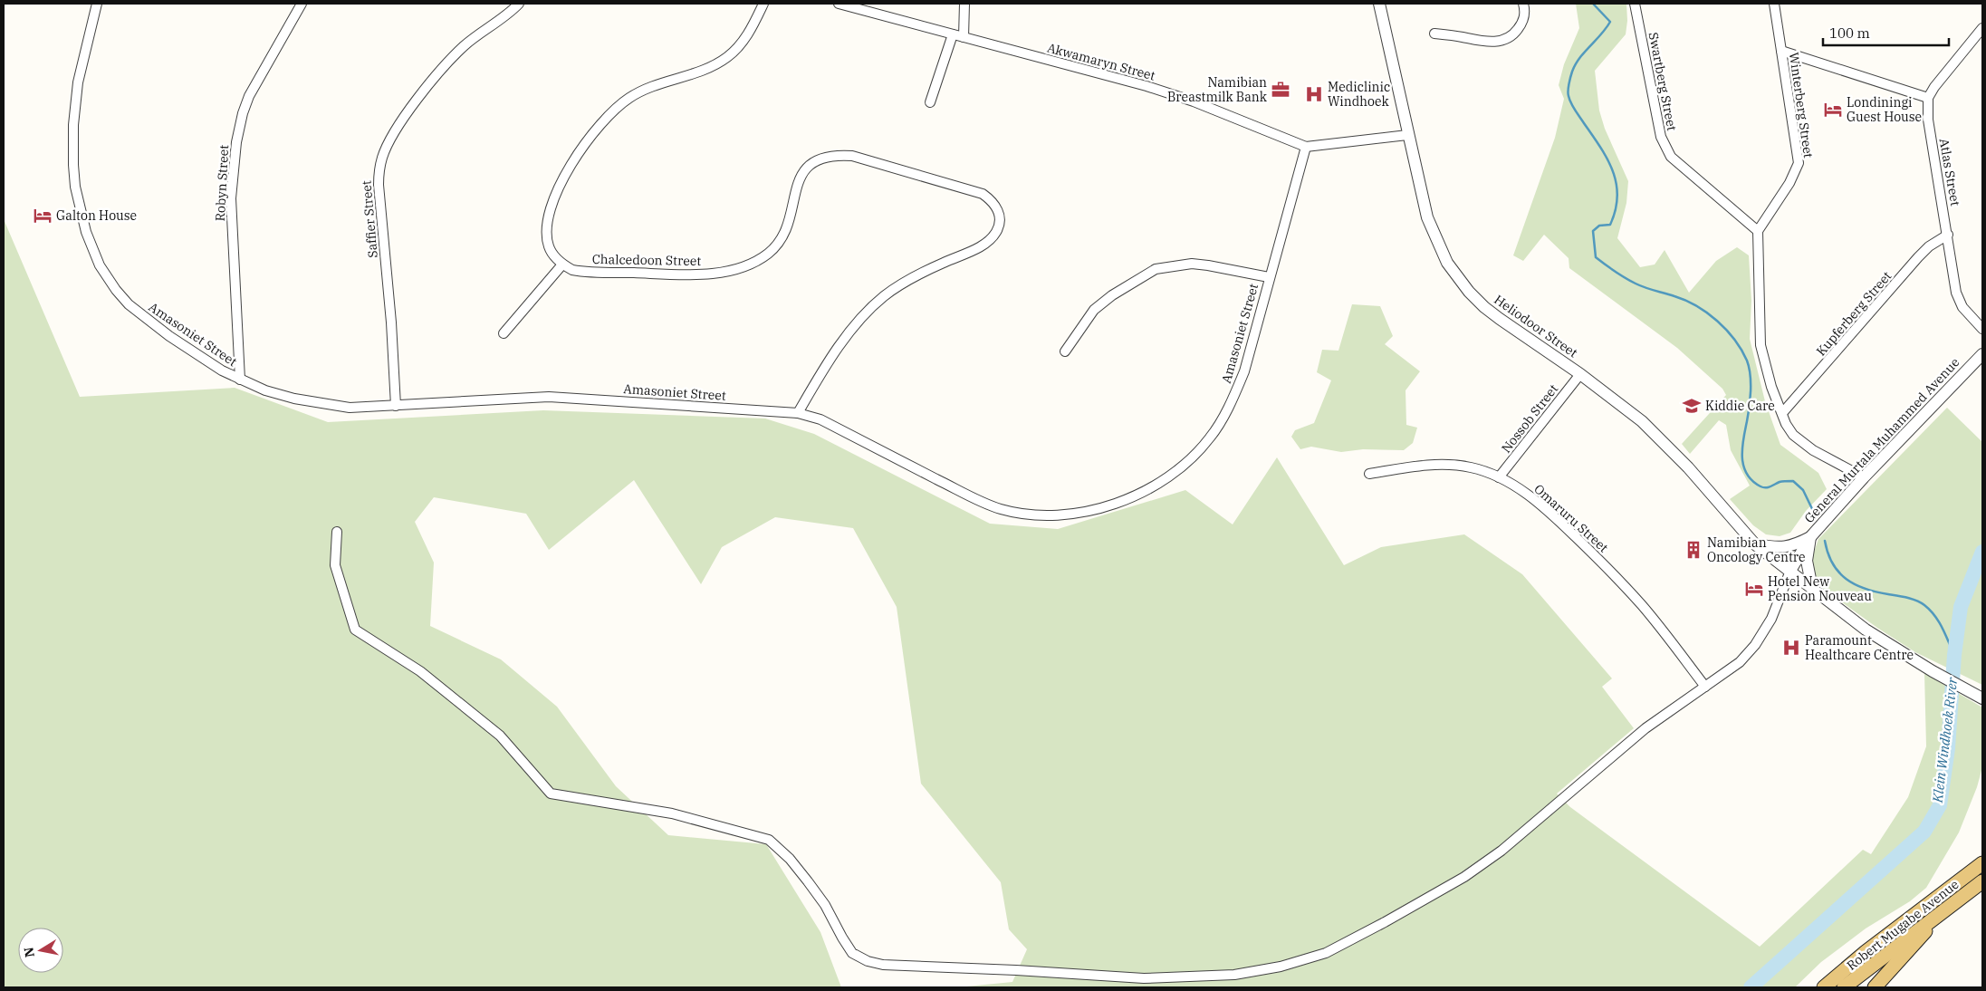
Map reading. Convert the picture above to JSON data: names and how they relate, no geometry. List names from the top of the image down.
{
  "streets": {
    "main road": ["Robert Mugabe Avenue"],
    "street": [
      "Akwamaryn Street",
      "Swartberg Street",
      "Winterberg Street",
      "Atlas Street",
      "Robyn Street",
      "Saffier Street",
      "Chalcedoon Street",
      "Kupferberg Street",
      "Heliodoor Street",
      "Amasoniet Street",
      "Nossob Street",
      "General Murtala Muhammed Avenue",
      "Omaruru Street"
    ]
  },
  "crossings": [
    ["Akwamaryn Street", "Heliodoor Street"],
    ["Akwamaryn Street", "Amasoniet Street"],
    ["Swartberg Street", "Winterberg Street"],
    ["Atlas Street", "Kupferberg Street"],
    ["Robyn Street", "Amasoniet Street"],
    ["Saffier Street", "Amasoniet Street"],
    ["Chalcedoon Street", "Amasoniet Street"],
    ["Heliodoor Street", "Nossob Street"],
    ["Heliodoor Street", "General Murtala Muhammed Avenue"],
    ["Nossob Street", "Omaruru Street"]
  ],
  "water": ["Klein Windhoek River"],
  "places": {
    "office": ["Namibian Breastmilk Bank"],
    "hospital": ["Mediclinic Windhoek", "Paramount Healthcare Centre"],
    "hotel": ["Londiningi Guest House", "Galton House", "Hotel New Pension Nouveau"],
    "school or university": ["Kiddie Care"],
    "building": ["Namibian Oncology Centre"]
  },
  "scale_bar": "100 m",
  "north": "left"
}
